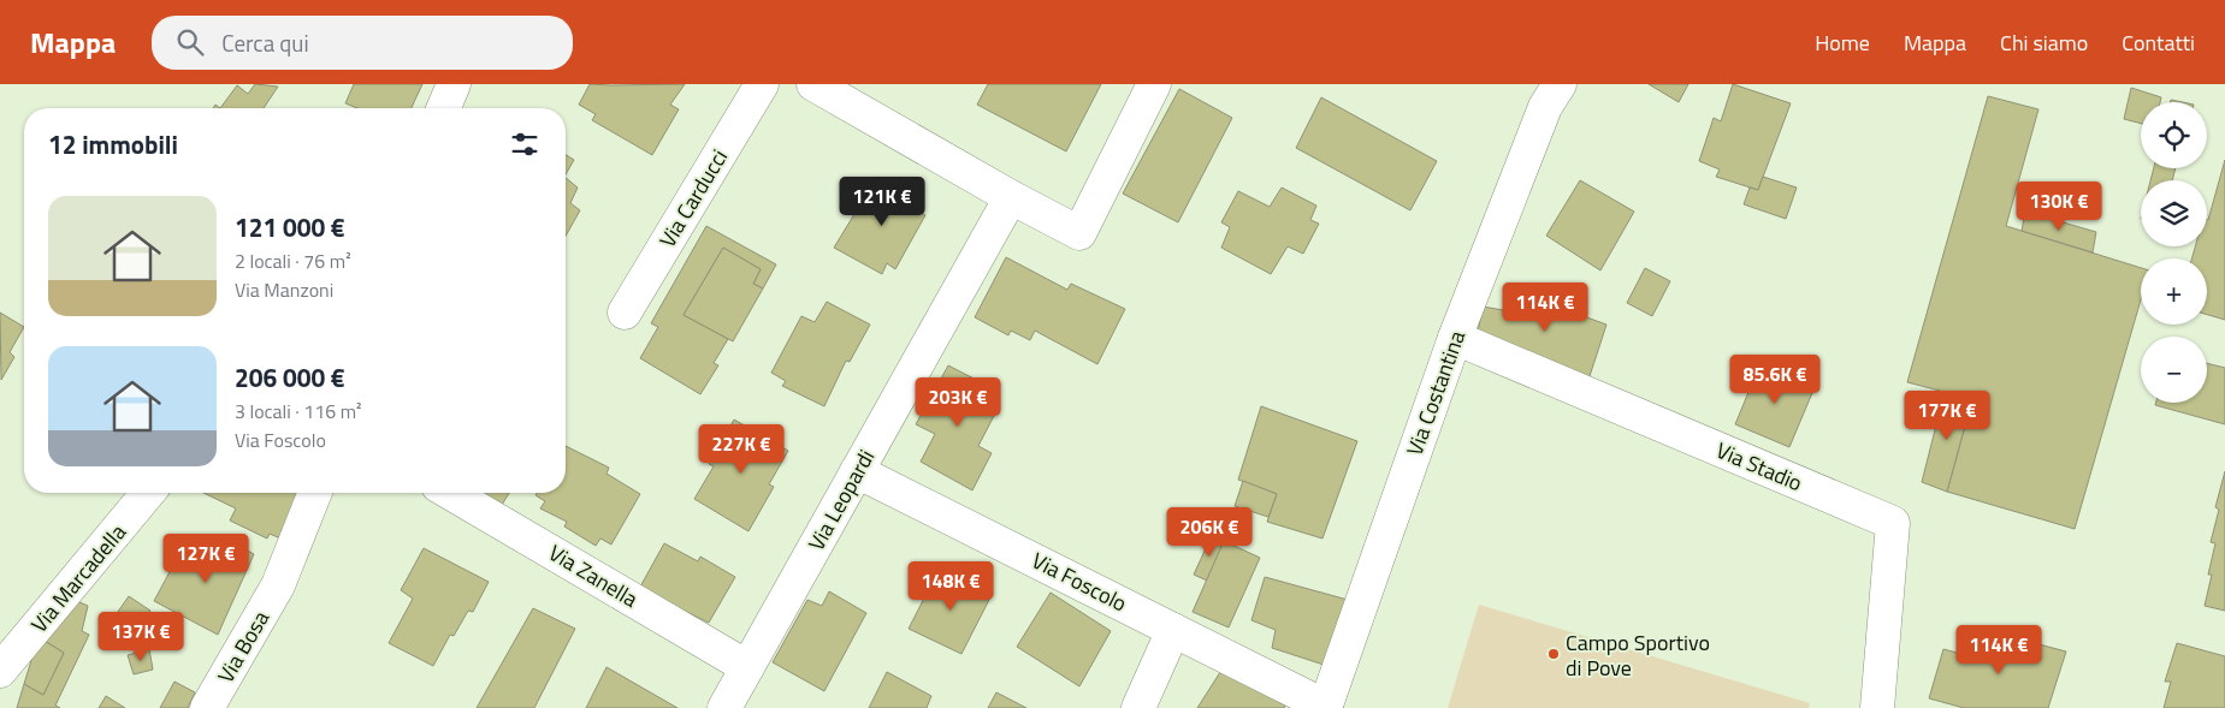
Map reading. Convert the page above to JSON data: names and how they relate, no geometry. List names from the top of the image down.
{
  "streets": {
    "street": [
      "Via Carducci",
      "Via Costantina",
      "Via Stadio",
      "Via Leopardi",
      "Via Zanella",
      "Via Marcadella",
      "Via Foscolo",
      "Via Bosa"
    ]
  },
  "crossings": [
    ["Via Costantina", "Via Stadio"],
    ["Via Costantina", "Via Foscolo"],
    ["Via Leopardi", "Via Zanella"],
    ["Via Leopardi", "Via Foscolo"]
  ],
  "places": ["Campo Sportivo di Pove"],
  "page": {
    "header": "Mappa",
    "search": "Cerca qui",
    "nav": [
      "Home",
      "Mappa",
      "Chi siamo",
      "Contatti"
    ],
    "map_buttons": ["+", "−"],
    "heading": "12 immobili",
    "price": [
      "121K €",
      "130K €",
      "114K €",
      "85.6K €",
      "203K €",
      "177K €",
      "227K €",
      "206K €",
      "127K €",
      "148K €",
      "137K €",
      "114K €"
    ],
    "list": [
      {
        "name": "121 000 €",
        "note": "2 locali · 76 m² · Via Manzoni"
      },
      {
        "name": "206 000 €",
        "note": "3 locali · 116 m² · Via Foscolo"
      }
    ]
  }
}
